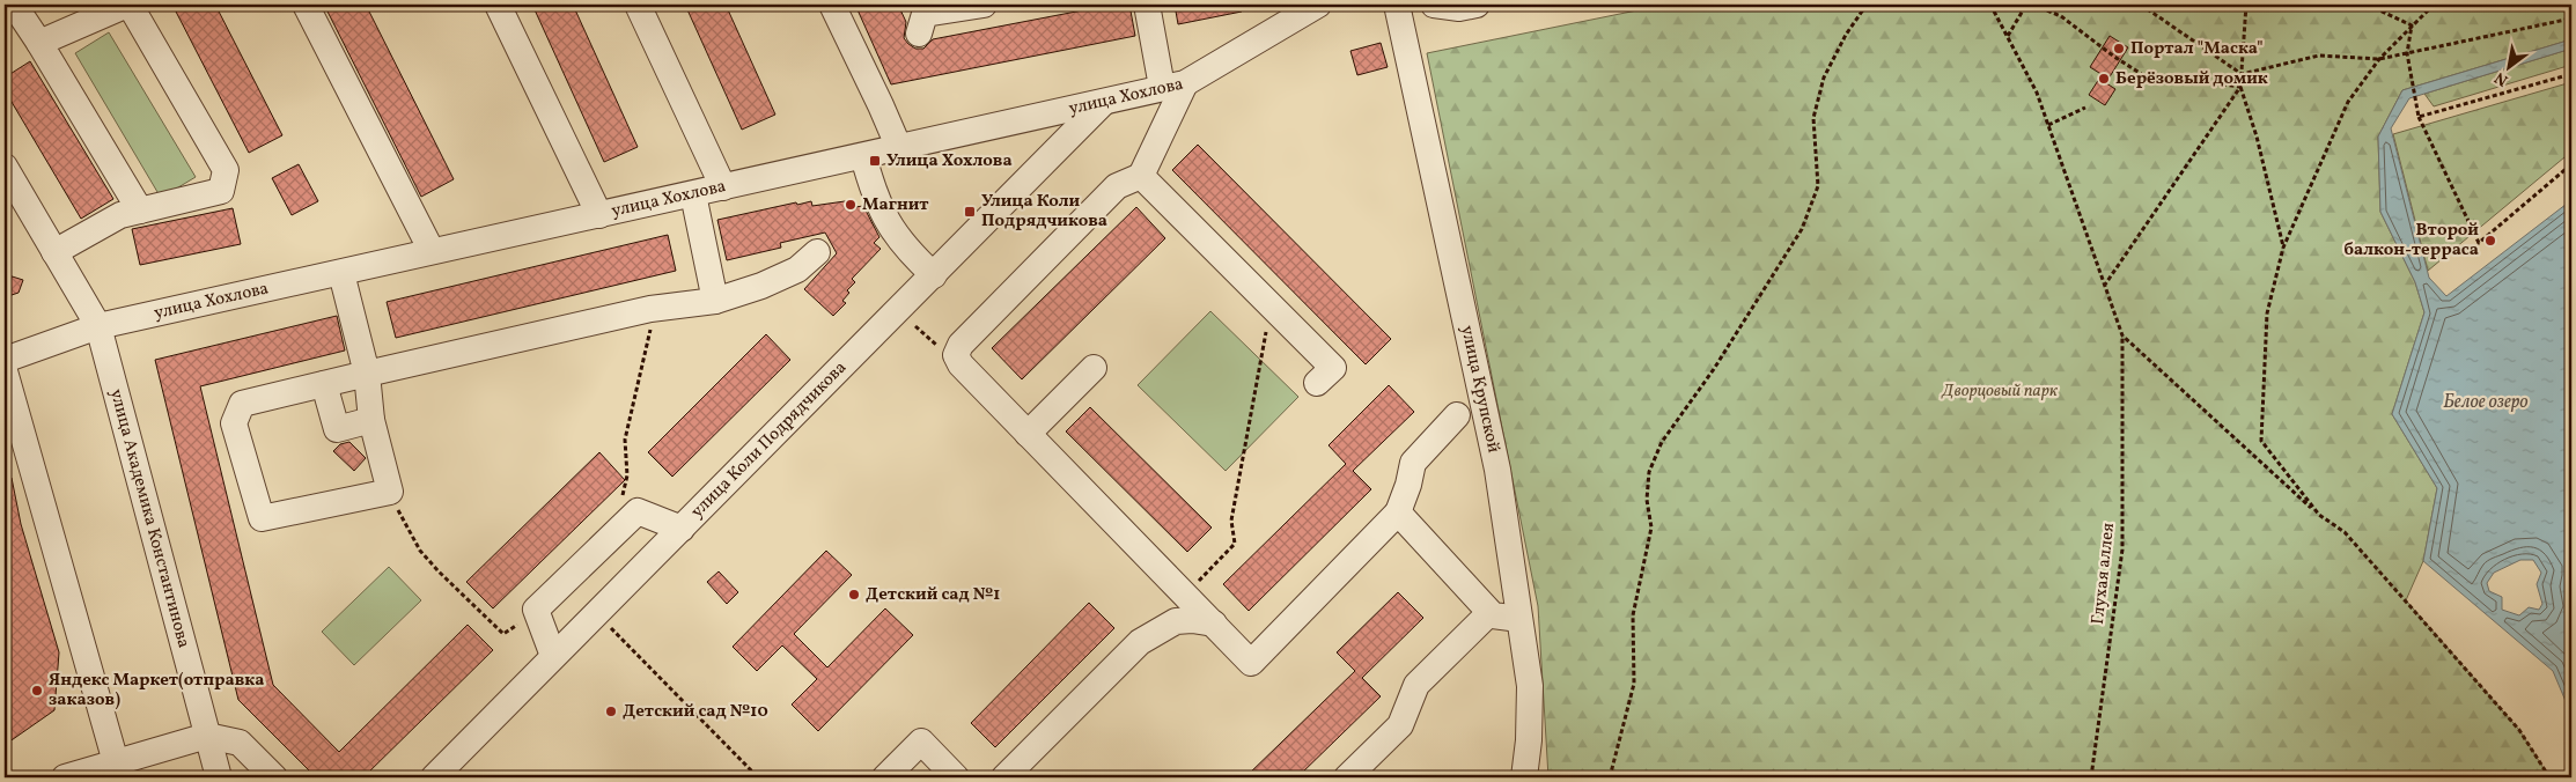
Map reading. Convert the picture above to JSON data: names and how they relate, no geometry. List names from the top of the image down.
{
  "streets": {
    "street": [
      "улица Хохлова",
      "улица Крупской",
      "улица Коли Подрядчикова",
      "улица Академика Константинова"
    ],
    "path": ["Глухая аллея"]
  },
  "crossings": [
    ["улица Хохлова", "улица Коли Подрядчикова"],
    ["улица Хохлова", "улица Академика Константинова"]
  ],
  "water": ["Белое озеро"],
  "parks": ["Дворцовый парк"],
  "places": {
    "other": [
      "Портал \"Маска\"",
      "Берёзовый домик",
      "Магнит",
      "Второй балкон-терраса",
      "Детский сад №1",
      "Яндекс Маркет(отправка заказов)",
      "Детский сад №10"
    ],
    "transit": ["Улица Хохлова", "Улица Коли Подрядчикова"]
  },
  "north": "bottom left"
}
